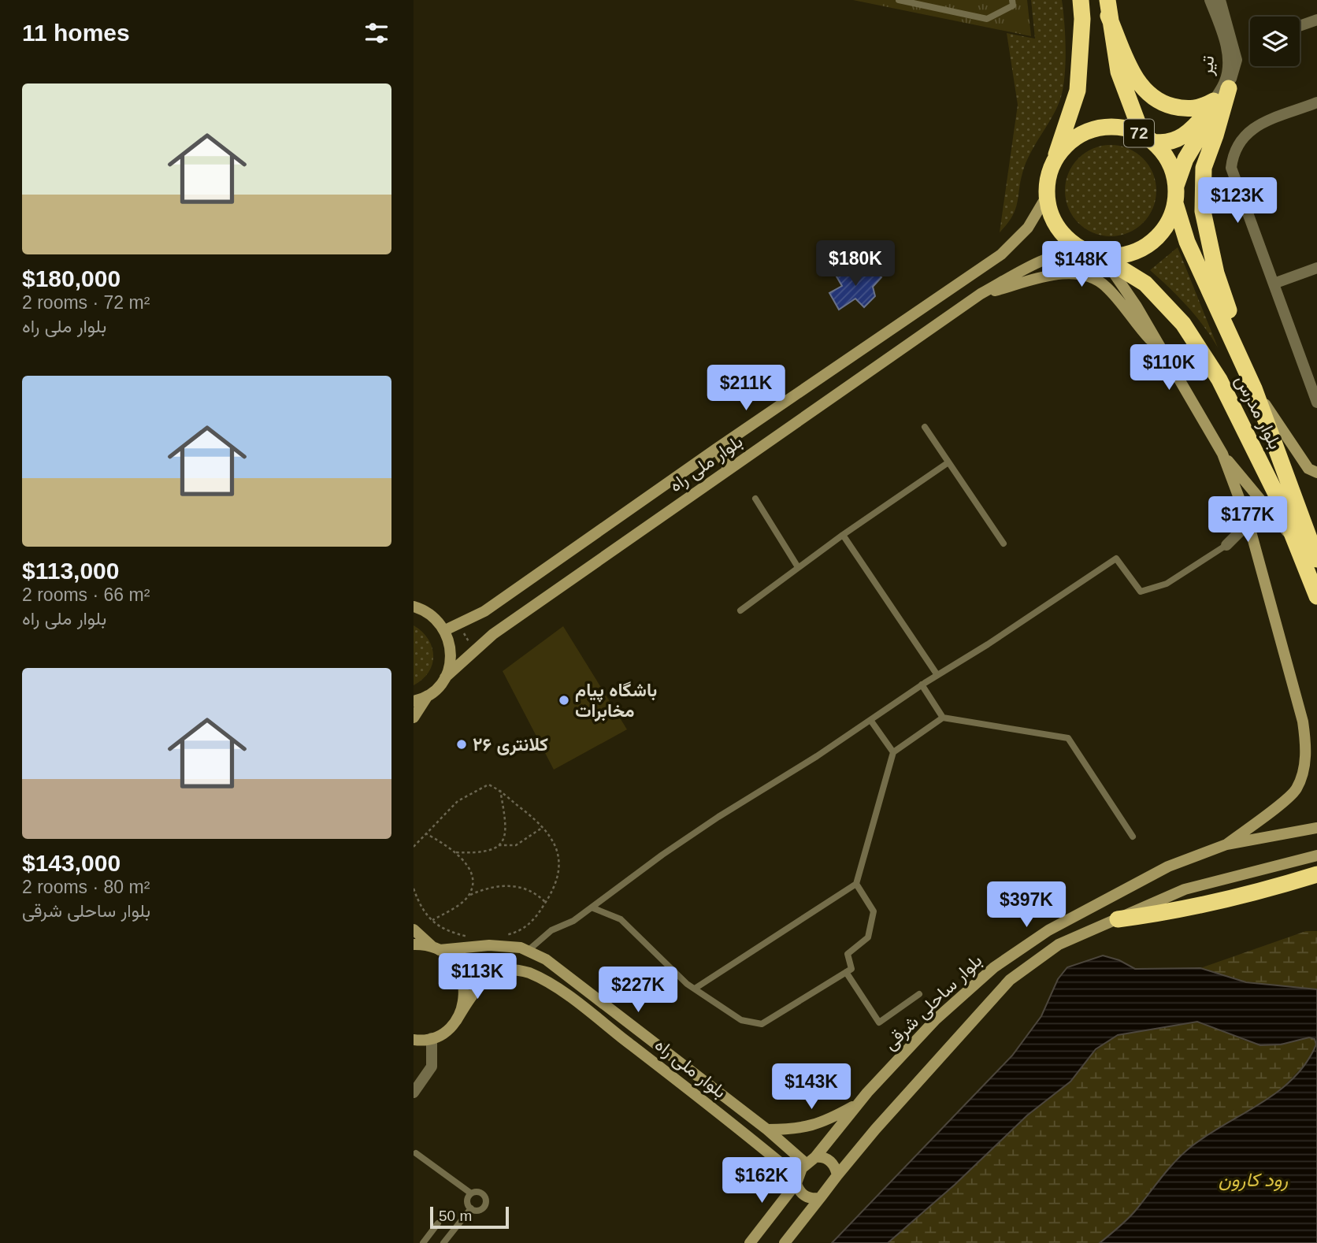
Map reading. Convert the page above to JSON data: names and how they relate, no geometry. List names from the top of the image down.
{
  "streets": {
    "highway": ["72", "بلوار مدرس"],
    "main road": ["بلوار ملی راه", "بلوار ساحلی شرقی"],
    "street": ["تیر"]
  },
  "crossings": [
    ["72", "بلوار مدرس"],
    ["72", "بلوار ملی راه"],
    ["بلوار مدرس", "بلوار ملی راه"],
    ["بلوار ملی راه", "بلوار ساحلی شرقی"]
  ],
  "water": ["رود کارون"],
  "places": ["باشگاه پیام مخابرات", "کلانتری ۲۶"],
  "scale_bar": "50 m",
  "page": {
    "heading": "11 homes",
    "list": [
      {
        "name": "$180,000",
        "note": "2 rooms · 72 m² · بلوار ملی راه"
      },
      {
        "name": "$113,000",
        "note": "2 rooms · 66 m² · بلوار ملی راه"
      },
      {
        "name": "$143,000",
        "note": "2 rooms · 80 m² · بلوار ساحلی شرقی"
      }
    ],
    "price": [
      "$123K",
      "$180K",
      "$148K",
      "$110K",
      "$211K",
      "$177K",
      "$397K",
      "$113K",
      "$227K",
      "$143K",
      "$162K"
    ],
    "scale": "50 m"
  }
}
